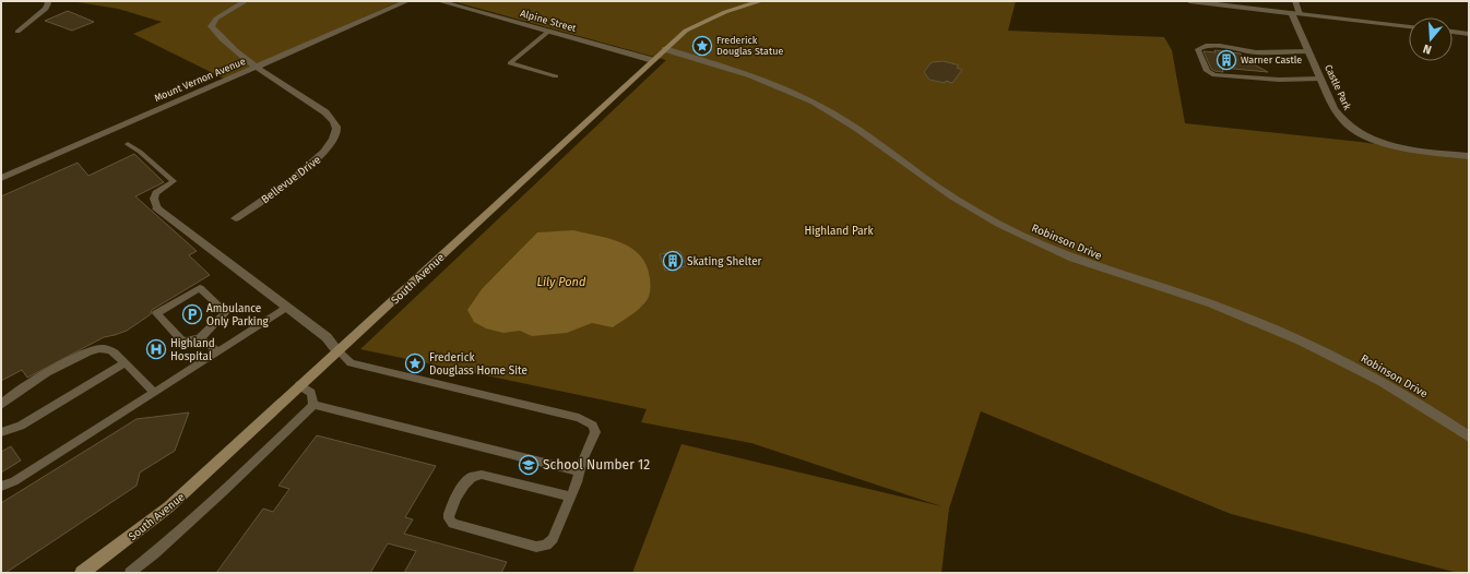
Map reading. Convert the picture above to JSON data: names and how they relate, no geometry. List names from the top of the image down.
{
  "streets": {
    "main road": ["South Avenue"],
    "street": [
      "Alpine Street",
      "Mount Vernon Avenue",
      "Castle Park",
      "Bellevue Drive",
      "Robinson Drive"
    ]
  },
  "crossings": [
    ["Alpine Street", "South Avenue"],
    ["Mount Vernon Avenue", "Bellevue Drive"],
    ["Robinson Drive", "South Avenue"]
  ],
  "water": ["Lily Pond"],
  "parks": ["Highland Park"],
  "places": {
    "place": ["Frederick Douglas Statue", "Frederick Douglass Home Site"],
    "building": ["Warner Castle", "Skating Shelter"],
    "parking": ["Ambulance Only Parking"],
    "hospital": ["Highland Hospital"],
    "school or university": ["School Number 12"]
  },
  "north": "bottom"
}
